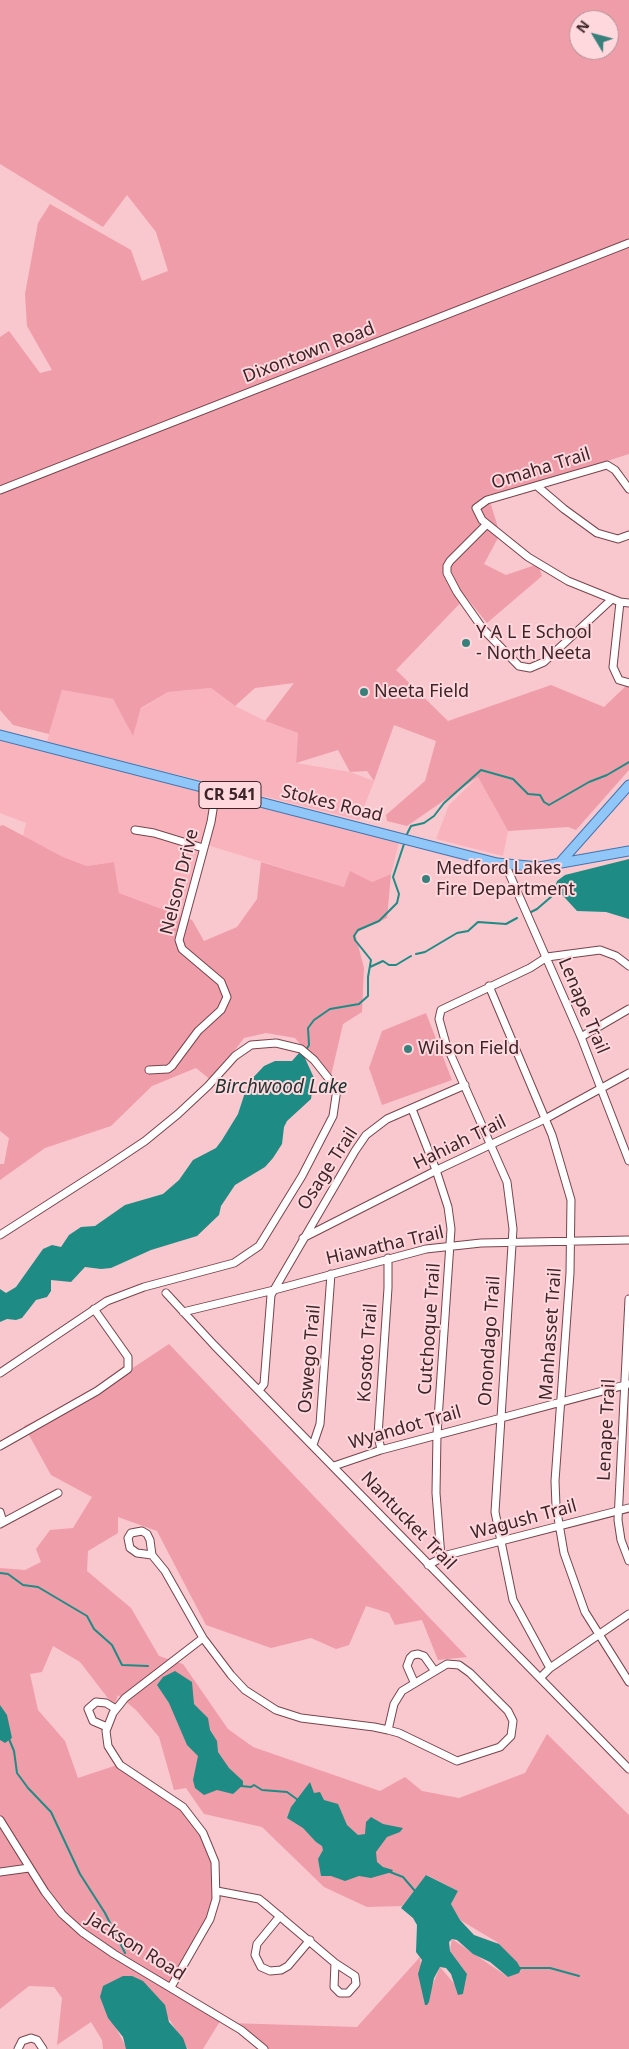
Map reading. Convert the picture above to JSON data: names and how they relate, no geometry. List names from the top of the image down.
{
  "streets": {
    "main road": ["CR 541", "Stokes Road"],
    "street": [
      "Dixontown Road",
      "Omaha Trail",
      "Nelson Drive",
      "Lenape Trail",
      "Hahiah Trail",
      "Osage Trail",
      "Hiawatha Trail",
      "Cutchoque Trail",
      "Manhasset Trail",
      "Onondago Trail",
      "Kosoto Trail",
      "Oswego Trail",
      "Wyandot Trail",
      "Wagush Trail",
      "Nantucket Trail",
      "Jackson Road"
    ]
  },
  "crossings": [
    ["Stokes Road", "Nelson Drive"],
    ["Stokes Road", "Lenape Trail"],
    ["Lenape Trail", "Hahiah Trail"],
    ["Lenape Trail", "Wyandot Trail"],
    ["Lenape Trail", "Wagush Trail"],
    ["Hahiah Trail", "Osage Trail"],
    ["Hahiah Trail", "Cutchoque Trail"],
    ["Hahiah Trail", "Manhasset Trail"],
    ["Hahiah Trail", "Onondago Trail"],
    ["Osage Trail", "Hiawatha Trail"],
    ["Osage Trail", "Cutchoque Trail"],
    ["Osage Trail", "Onondago Trail"],
    ["Osage Trail", "Nantucket Trail"],
    ["Hiawatha Trail", "Cutchoque Trail"],
    ["Hiawatha Trail", "Manhasset Trail"],
    ["Hiawatha Trail", "Onondago Trail"],
    ["Hiawatha Trail", "Kosoto Trail"],
    ["Hiawatha Trail", "Oswego Trail"],
    ["Hiawatha Trail", "Nantucket Trail"],
    ["Cutchoque Trail", "Wyandot Trail"],
    ["Cutchoque Trail", "Wagush Trail"],
    ["Manhasset Trail", "Onondago Trail"],
    ["Manhasset Trail", "Wyandot Trail"],
    ["Manhasset Trail", "Wagush Trail"],
    ["Onondago Trail", "Wyandot Trail"],
    ["Onondago Trail", "Wagush Trail"],
    ["Kosoto Trail", "Wyandot Trail"],
    ["Oswego Trail", "Nantucket Trail"],
    ["Wyandot Trail", "Nantucket Trail"],
    ["Wagush Trail", "Nantucket Trail"]
  ],
  "water": ["Birchwood Lake"],
  "places": [
    "Y A L E School - North Neeta",
    "Neeta Field",
    "Medford Lakes Fire Department",
    "Wilson Field"
  ],
  "north": "top left"
}
